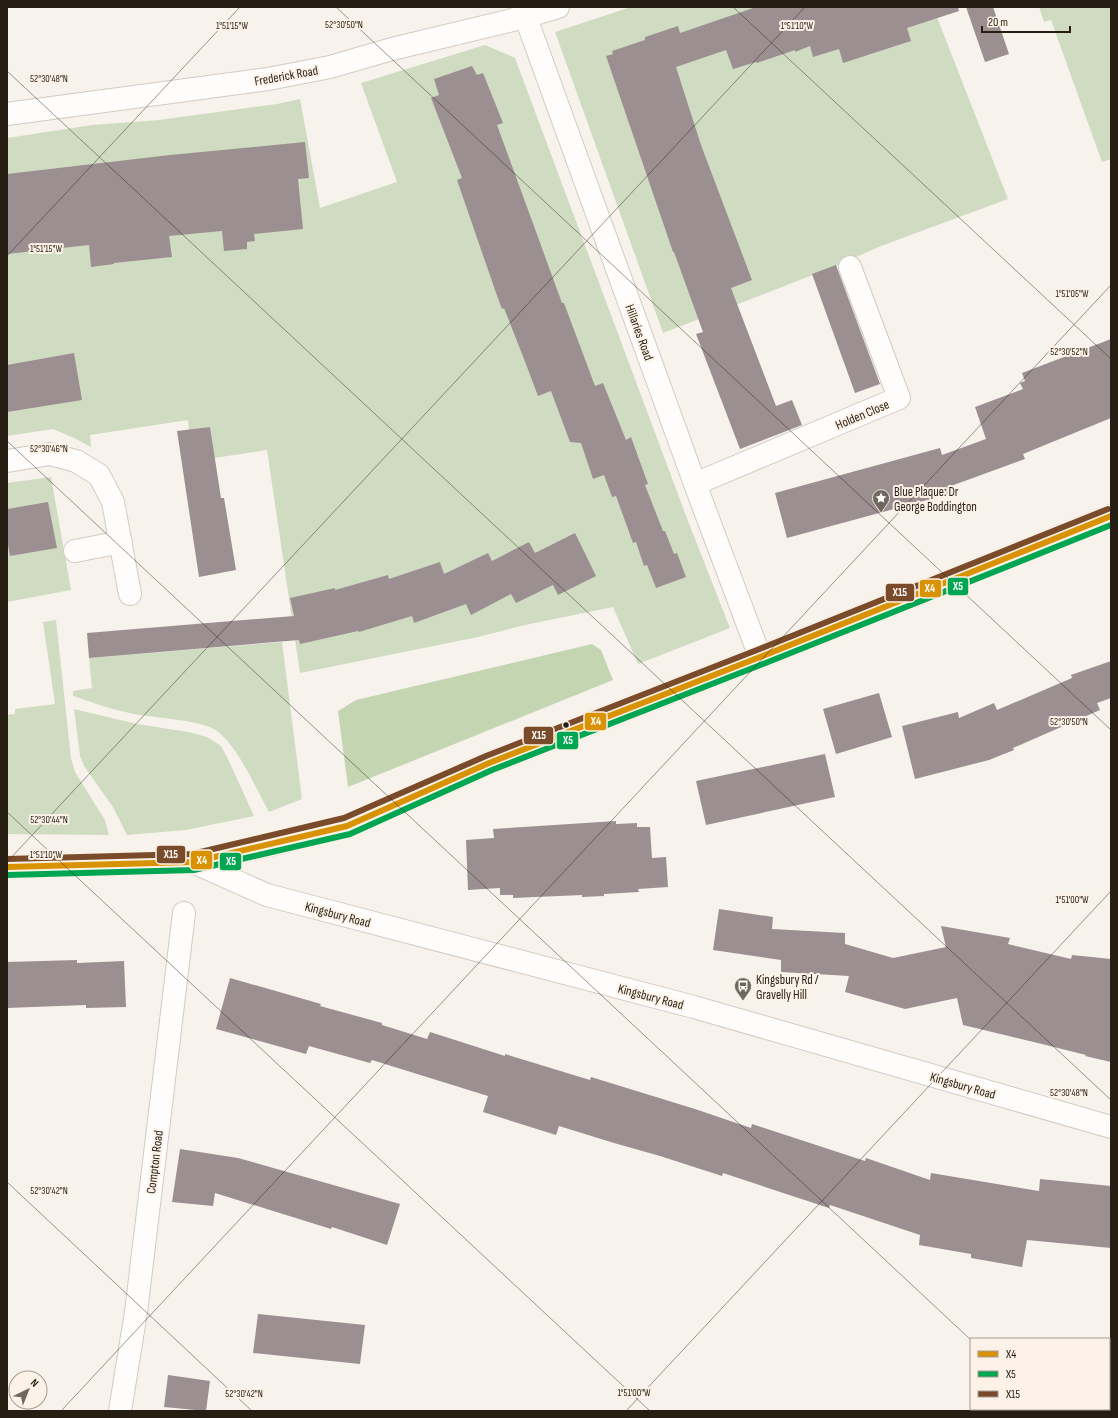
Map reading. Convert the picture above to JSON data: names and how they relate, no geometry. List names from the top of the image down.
{
  "streets": {
    "street": [
      "Frederick Road",
      "Hillaries Road",
      "Holden Close",
      "Kingsbury Road",
      "Compton Road"
    ]
  },
  "crossings": [
    ["Frederick Road", "Hillaries Road"],
    ["Hillaries Road", "Holden Close"]
  ],
  "places": {
    "place": ["Blue Plaque: Dr George Boddington"],
    "bus stop": ["Kingsbury Rd / Gravelly Hill"]
  },
  "lines": ["transit line X15", "transit line X4", "transit line X5"],
  "legend": ["X4", "X5", "X15"],
  "scale_bar": "20 m",
  "north": "top right",
  "coordinates": [
    "52°30'50\"N",
    "1°51'15\"W",
    "1°51'10\"W",
    "52°30'48\"N",
    "1°51'05\"W",
    "52°30'52\"N",
    "52°30'46\"N",
    "52°30'44\"N",
    "1°51'00\"W",
    "52°30'42\"N"
  ]
}
